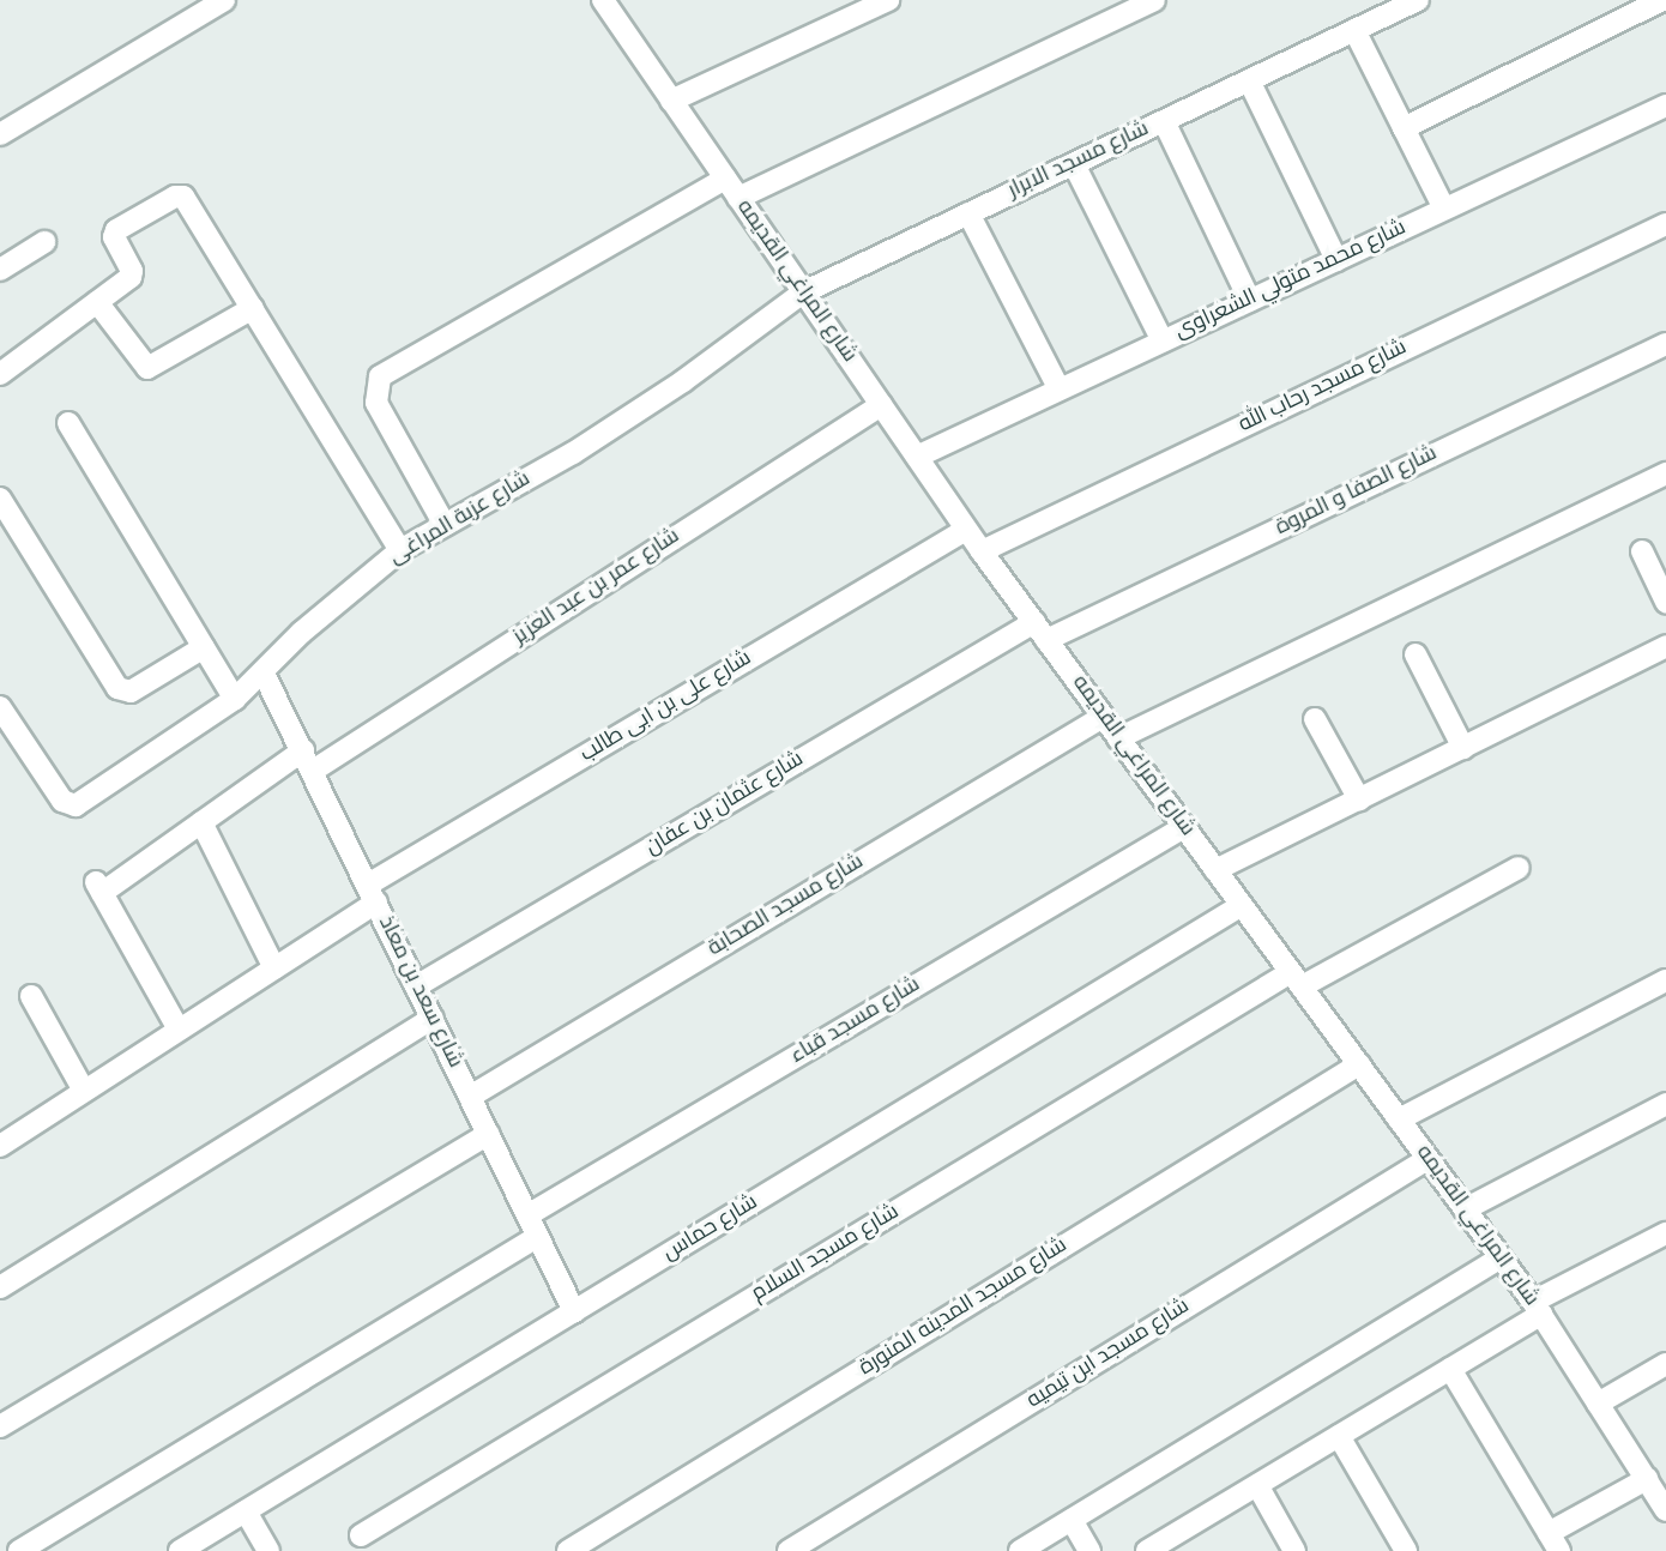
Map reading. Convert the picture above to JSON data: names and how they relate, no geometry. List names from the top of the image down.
{
  "streets": {
    "street": [
      "شارع مسجد الابرار",
      "شارع محمد متولي الشعراوى",
      "شارع المراغي القديمه",
      "شارع مسجد رحاب الله",
      "شارع الصفا و المروة",
      "شارع عزبة المراغى",
      "شارع عمر بن عبد العزيز",
      "شارع على بن ابى طالب",
      "شارع عثمان بن عفان",
      "شارع مسجد الصحابة",
      "شارع سعد بن معاذ",
      "شارع مسجد قباء",
      "شارع حماس",
      "شارع مسجد السلام",
      "شارع مسجد المدينه المنورة",
      "شارع مسجد ابن تيميه"
    ]
  },
  "crossings": [
    ["شارع مسجد الابرار", "شارع المراغي القديمه"],
    ["شارع مسجد الابرار", "شارع عزبة المراغى"],
    ["شارع محمد متولي الشعراوى", "شارع المراغي القديمه"],
    ["شارع المراغي القديمه", "شارع مسجد رحاب الله"],
    ["شارع المراغي القديمه", "شارع الصفا و المروة"],
    ["شارع المراغي القديمه", "شارع عزبة المراغى"],
    ["شارع المراغي القديمه", "شارع عمر بن عبد العزيز"],
    ["شارع المراغي القديمه", "شارع على بن ابى طالب"],
    ["شارع المراغي القديمه", "شارع عثمان بن عفان"],
    ["شارع المراغي القديمه", "شارع مسجد الصحابة"],
    ["شارع المراغي القديمه", "شارع مسجد قباء"],
    ["شارع المراغي القديمه", "شارع حماس"],
    ["شارع المراغي القديمه", "شارع مسجد السلام"],
    ["شارع المراغي القديمه", "شارع مسجد المدينه المنورة"],
    ["شارع المراغي القديمه", "شارع مسجد ابن تيميه"],
    ["شارع الصفا و المروة", "شارع عثمان بن عفان"],
    ["شارع عزبة المراغى", "شارع سعد بن معاذ"],
    ["شارع عمر بن عبد العزيز", "شارع سعد بن معاذ"],
    ["شارع على بن ابى طالب", "شارع سعد بن معاذ"],
    ["شارع عثمان بن عفان", "شارع سعد بن معاذ"],
    ["شارع مسجد الصحابة", "شارع سعد بن معاذ"],
    ["شارع سعد بن معاذ", "شارع مسجد قباء"],
    ["شارع سعد بن معاذ", "شارع حماس"]
  ]
}
